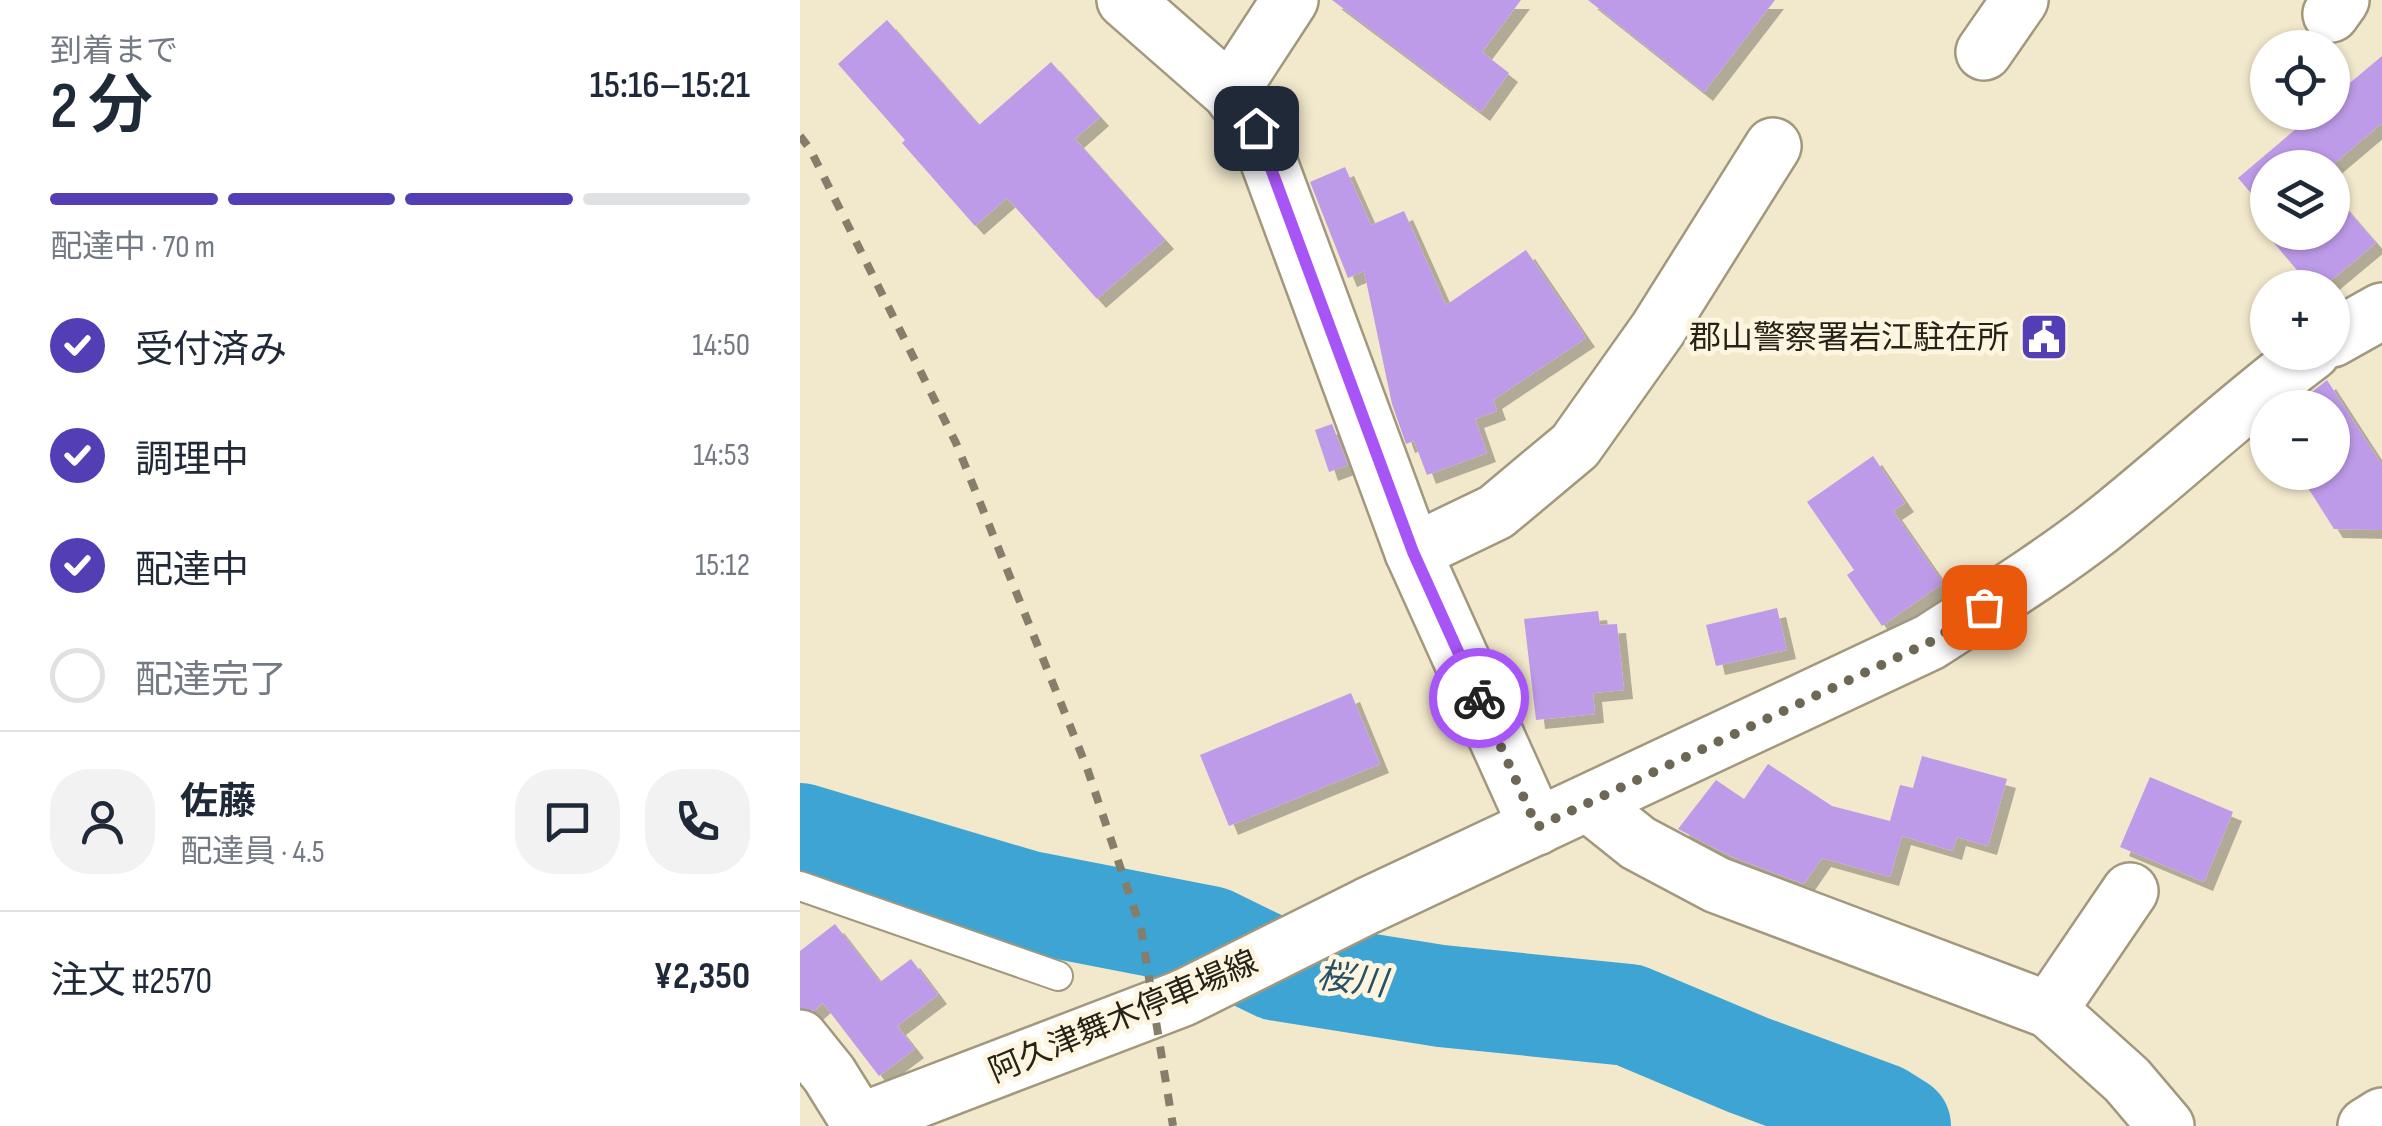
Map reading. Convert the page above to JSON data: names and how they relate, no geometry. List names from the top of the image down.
{
  "streets": {
    "street": ["阿久津舞木停車場線"]
  },
  "water": ["桜川"],
  "places": {
    "public building": ["郡山警察署岩江駐在所"]
  },
  "page": {
    "heading": ["2 分", "到着まで", "15:16–15:21"],
    "panel": [
      "佐藤",
      "配達員 · 4.5",
      "注文 #2570",
      "¥2,350"
    ],
    "map_buttons": ["+", "−"],
    "bar": "配達中 · 70 m",
    "list": [
      ["受付済み", "14:50"],
      ["調理中", "14:53"],
      ["配達中", "15:12"],
      "配達完了"
    ]
  }
}
